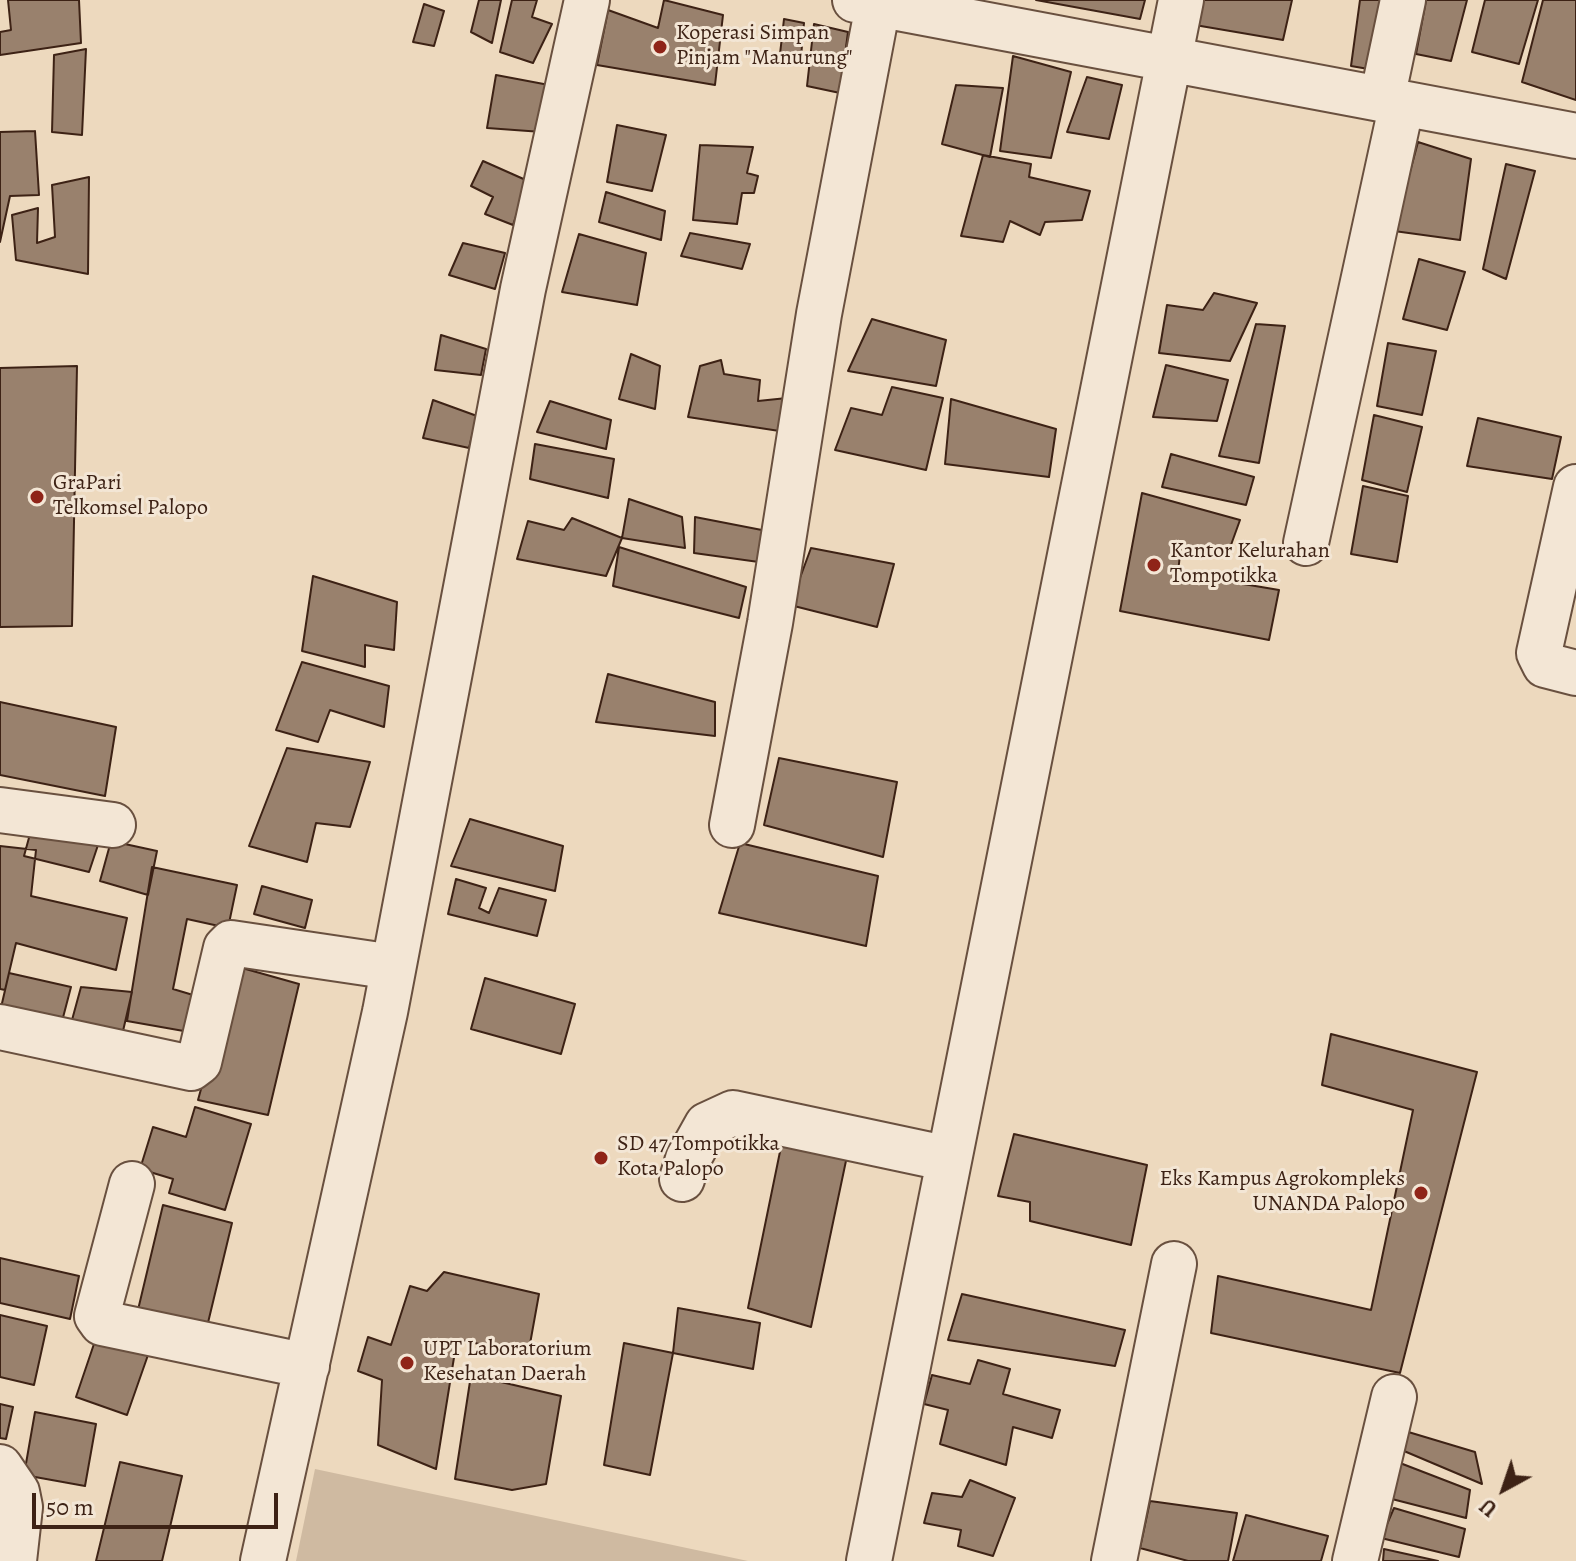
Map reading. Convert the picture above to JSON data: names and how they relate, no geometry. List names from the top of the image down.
{
  "places": [
    "Koperasi Simpan Pinjam \"Manurung\"",
    "GraPari Telkomsel Palopo",
    "Kantor Kelurahan Tompotikka",
    "SD 47 Tompotikka Kota Palopo",
    "Eks Kampus Agrokompleks UNANDA Palopo",
    "UPT Laboratorium Kesehatan Daerah"
  ],
  "scale_bar": "50 m",
  "north": "bottom left"
}
